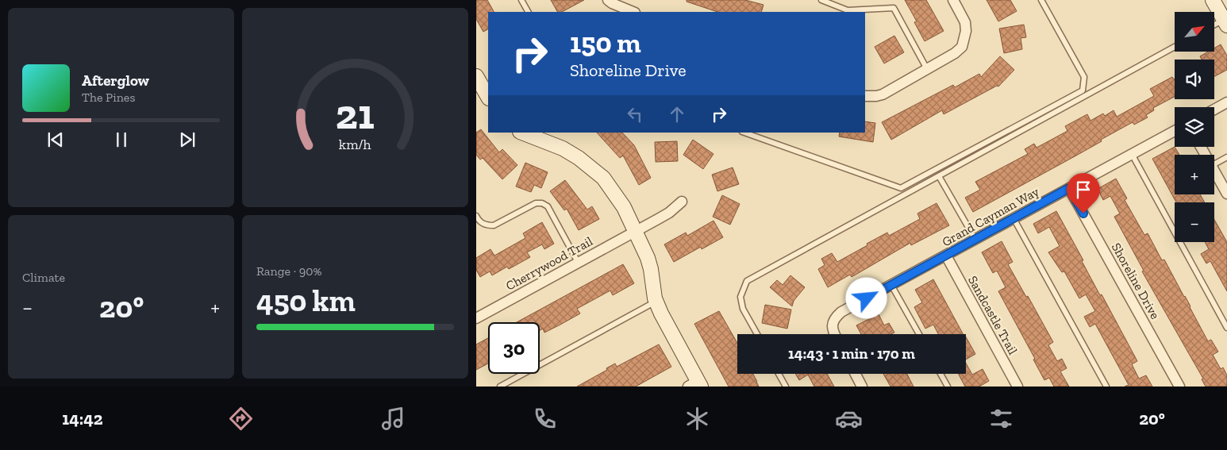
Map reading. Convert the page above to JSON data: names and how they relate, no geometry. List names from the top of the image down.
{
  "streets": {
    "street": [
      "Grand Cayman Way",
      "Cherrywood Trail",
      "Shoreline Drive",
      "Sandcastle Trail"
    ]
  },
  "crossings": [
    ["Grand Cayman Way", "Shoreline Drive"],
    ["Grand Cayman Way", "Sandcastle Trail"]
  ],
  "north": "top right",
  "page": {
    "map_buttons": ["+", "−"],
    "turn": ["150 m", "Shoreline Drive"],
    "song": ["Afterglow", "The Pines"],
    "tile": [
      "Climate",
      ["Range · 90%", "450 km"]
    ],
    "heat": ["−", "20°", "+"],
    "limit": "30",
    "trip": "14:43 · 1 min · 170 m",
    "tabs": ["14:42", "20°"],
    "gauge": ["21", "km/h"]
  }
}
